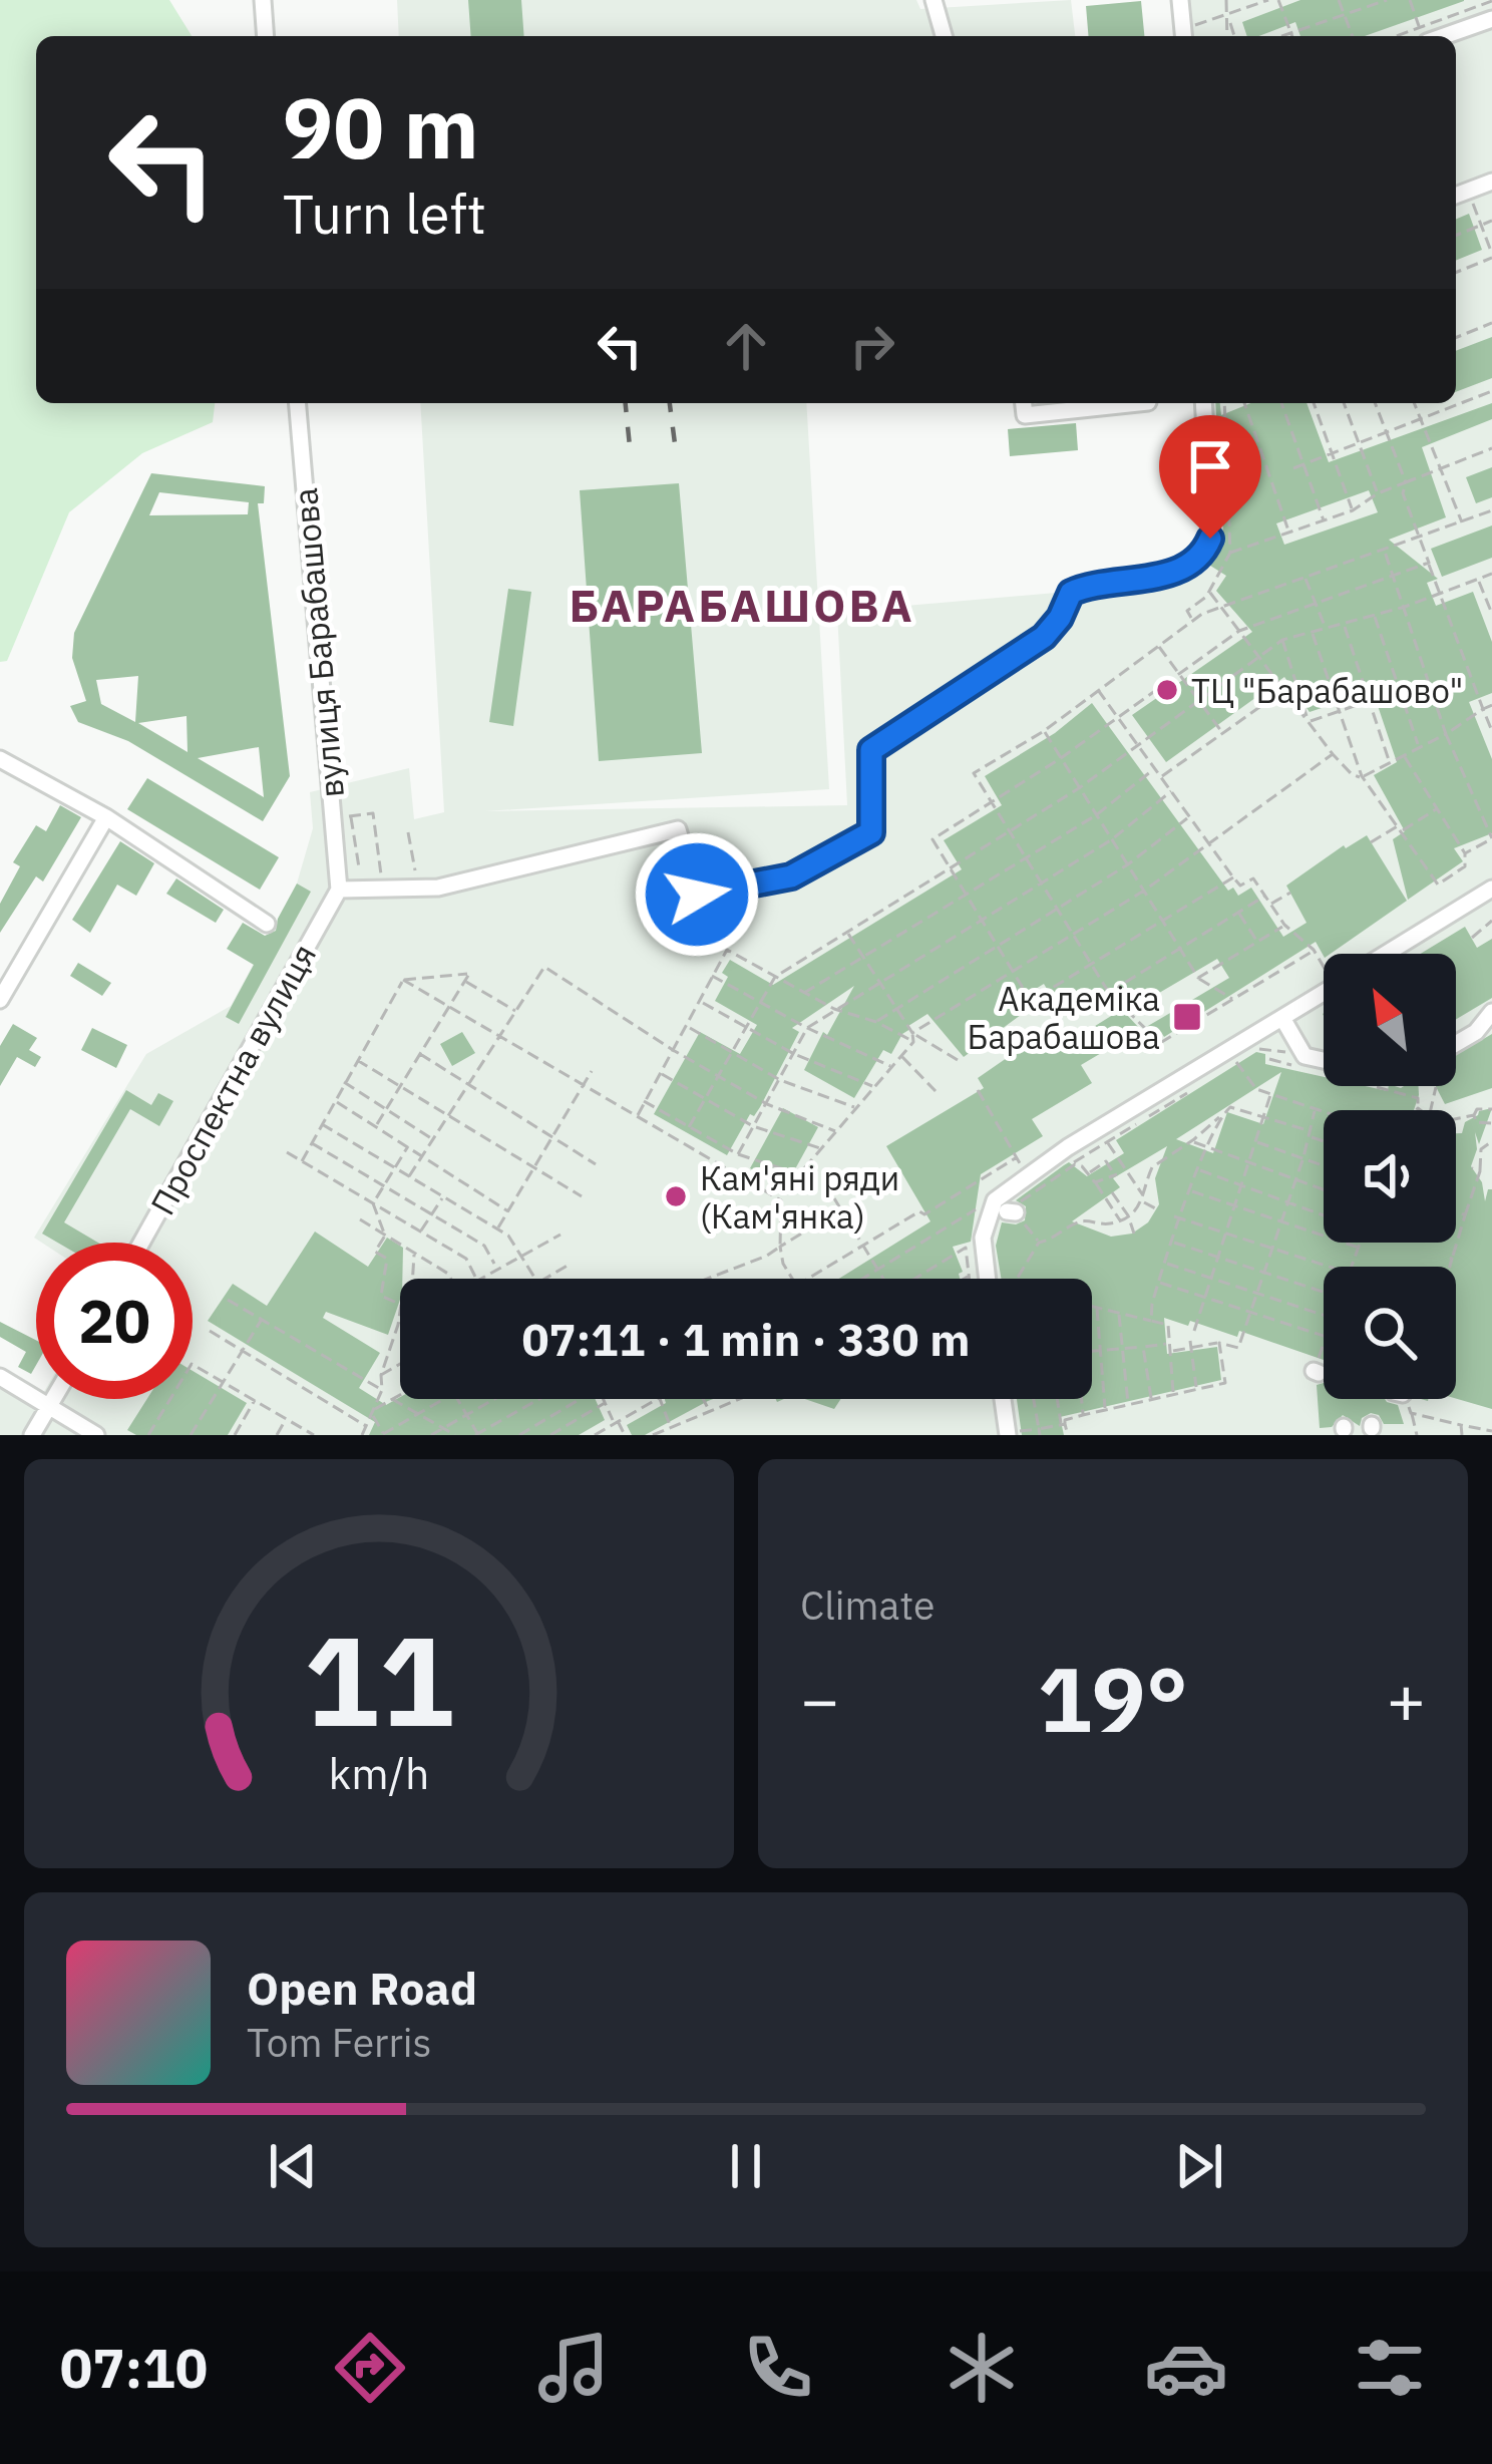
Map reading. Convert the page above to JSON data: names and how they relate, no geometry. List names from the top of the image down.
{
  "streets": {
    "street": ["вулиця Барабашова", "Проспектна вулиця"]
  },
  "crossings": [
    ["вулиця Барабашова", "Проспектна вулиця"]
  ],
  "districts": ["БАРАБАШОВА"],
  "places": {
    "other": ["ТЦ \"Барабашово\"", "Кам'яні ряди (Кам'янка)"],
    "transit": ["Академіка Барабашова"]
  },
  "north": "top left",
  "page": {
    "turn": ["90 m", "Turn left"],
    "limit": "20",
    "trip": "07:11 · 1 min · 330 m",
    "tile": "Climate",
    "heat": ["−", "19°", "+"],
    "song": ["Open Road", "Tom Ferris"],
    "tabs": "07:10",
    "gauge": ["11", "km/h"]
  }
}
